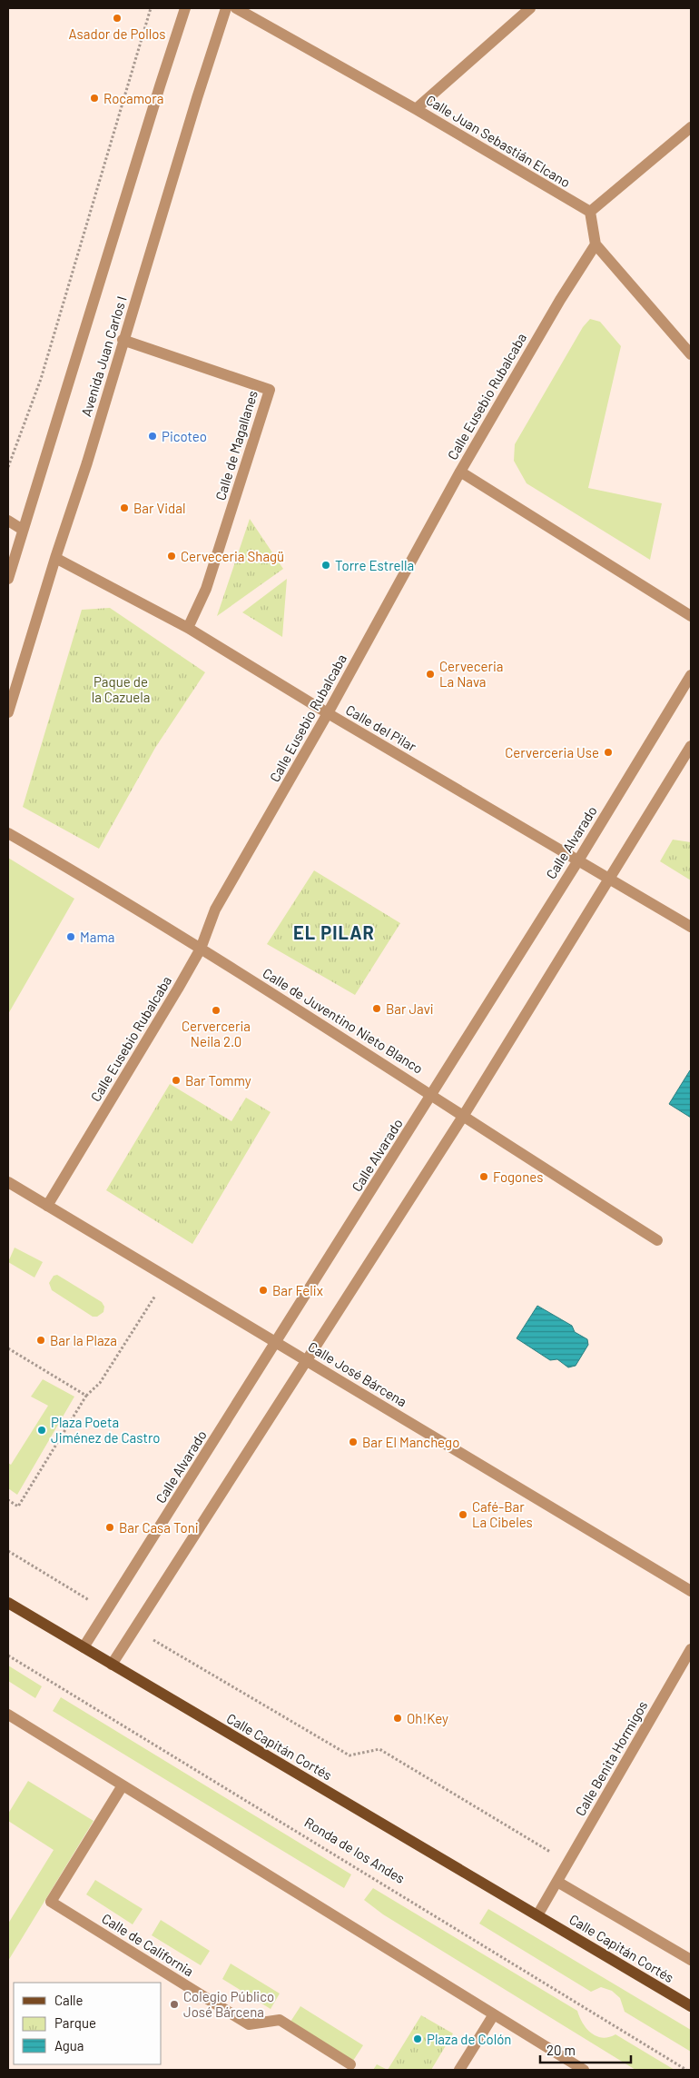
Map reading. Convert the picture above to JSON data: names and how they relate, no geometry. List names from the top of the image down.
{
  "streets": {
    "main road": ["Calle Capitán Cortés"],
    "street": [
      "Calle Juan Sebastián Elcano",
      "Avenida Juan Carlos I",
      "Calle Eusebio Rubalcaba",
      "Calle de Magallanes",
      "Calle del Pilar",
      "Calle Alvarado",
      "Calle de Juventino Nieto Blanco",
      "Calle José Bárcena",
      "Calle Benita Hormigos",
      "Calle de California"
    ],
    "path": ["Ronda de los Andes"]
  },
  "crossings": [
    ["Avenida Juan Carlos I", "Calle de Magallanes"],
    ["Avenida Juan Carlos I", "Calle del Pilar"],
    ["Calle Eusebio Rubalcaba", "Calle del Pilar"],
    ["Calle Eusebio Rubalcaba", "Calle de Juventino Nieto Blanco"],
    ["Calle Eusebio Rubalcaba", "Calle José Bárcena"],
    ["Calle de Magallanes", "Calle del Pilar"],
    ["Calle del Pilar", "Calle Alvarado"],
    ["Calle Alvarado", "Calle de Juventino Nieto Blanco"],
    ["Calle Alvarado", "Calle José Bárcena"],
    ["Calle Alvarado", "Calle Capitán Cortés"],
    ["Calle Capitán Cortés", "Calle Benita Hormigos"]
  ],
  "districts": ["EL PILAR"],
  "parks": ["Paque de la Cazuela"],
  "places": [
    "Asador de Pollos",
    "Rocamora",
    "Picoteo",
    "Bar Vidal",
    "Cerveceria Shagü",
    "Torre Estrella",
    "Cerveceria La Nava",
    "Cerverceria Use",
    "Mama",
    "Bar Javi",
    "Cerverceria Neila 2.0",
    "Bar Tommy",
    "Fogones",
    "Bar Felix",
    "Bar la Plaza",
    "Plaza Poeta Jiménez de Castro",
    "Bar El Manchego",
    "Café-Bar La Cibeles",
    "Bar Casa Toni",
    "Oh!Key",
    "Colegio Público José Bárcena",
    "Plaza de Colón"
  ],
  "legend": ["Calle", "Parque", "Agua"],
  "scale_bar": "20 m"
}
